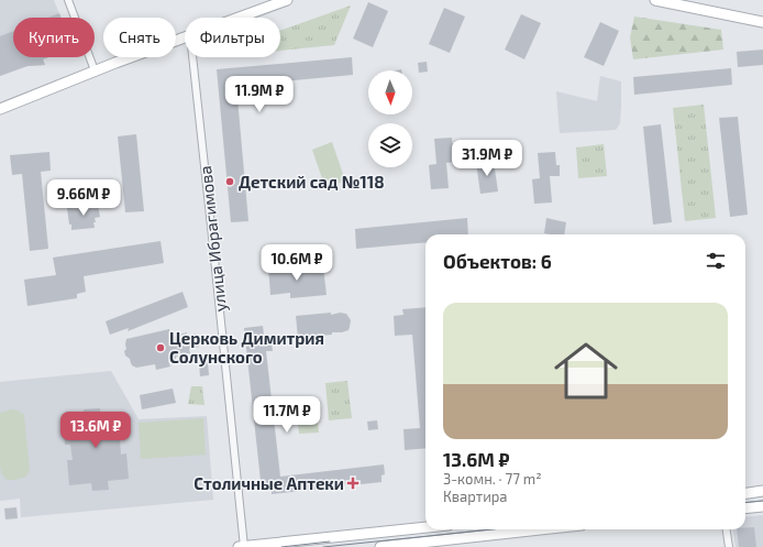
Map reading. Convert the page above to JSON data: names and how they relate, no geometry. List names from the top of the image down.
{
  "streets": {
    "street": ["улица Ибрагимова"]
  },
  "places": {
    "other": ["Детский сад №118", "Церковь Димитрия Солунского"],
    "health": ["Столичные Аптеки"]
  },
  "north": "bottom",
  "page": {
    "chip": ["Купить", "Снять", "Фильтры"],
    "price": [
      "11.9M ₽",
      "31.9M ₽",
      "9.66M ₽",
      "10.6M ₽",
      "11.7M ₽",
      "13.6M ₽"
    ],
    "heading": "Объектов: 6",
    "list": [
      {
        "name": "13.6M ₽",
        "note": "3-комн. · 77 m² · Квартира"
      }
    ]
  }
}
